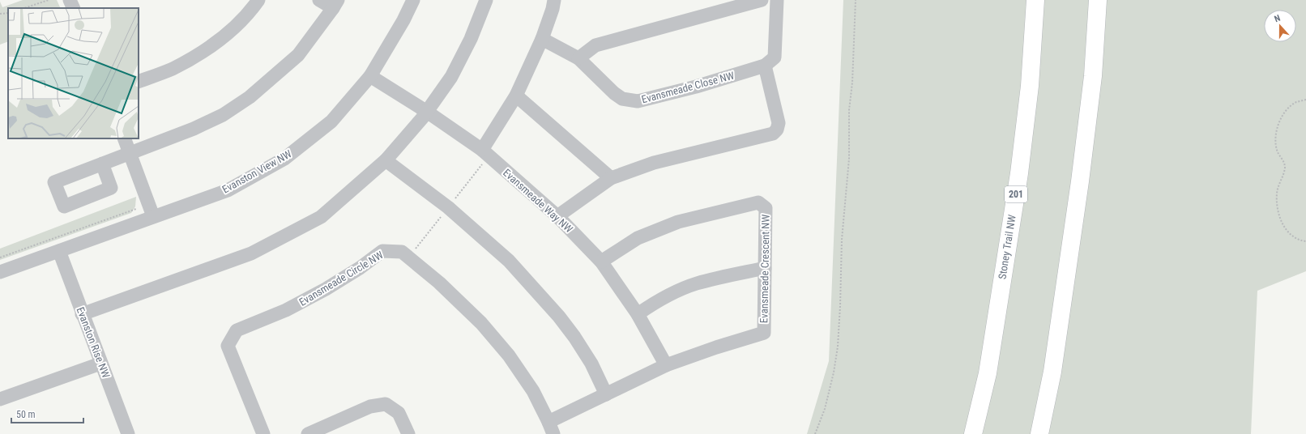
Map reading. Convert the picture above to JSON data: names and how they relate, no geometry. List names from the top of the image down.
{
  "streets": {
    "highway": ["201", "Stoney Trail NW"],
    "street": [
      "Evansmeade Close NW",
      "Evanston View NW",
      "Evansmeade Way NW",
      "Evansmeade Crescent NW",
      "Evansmeade Circle NW",
      "Evanston Rise NW"
    ]
  },
  "crossings": [
    ["Evanston View NW", "Evansmeade Way NW"],
    ["Evanston View NW", "Evanston Rise NW"],
    ["Evansmeade Way NW", "Evansmeade Crescent NW"],
    ["Evansmeade Crescent NW", "Evansmeade Circle NW"]
  ],
  "scale_bar": "50 m",
  "north": "top"
}
